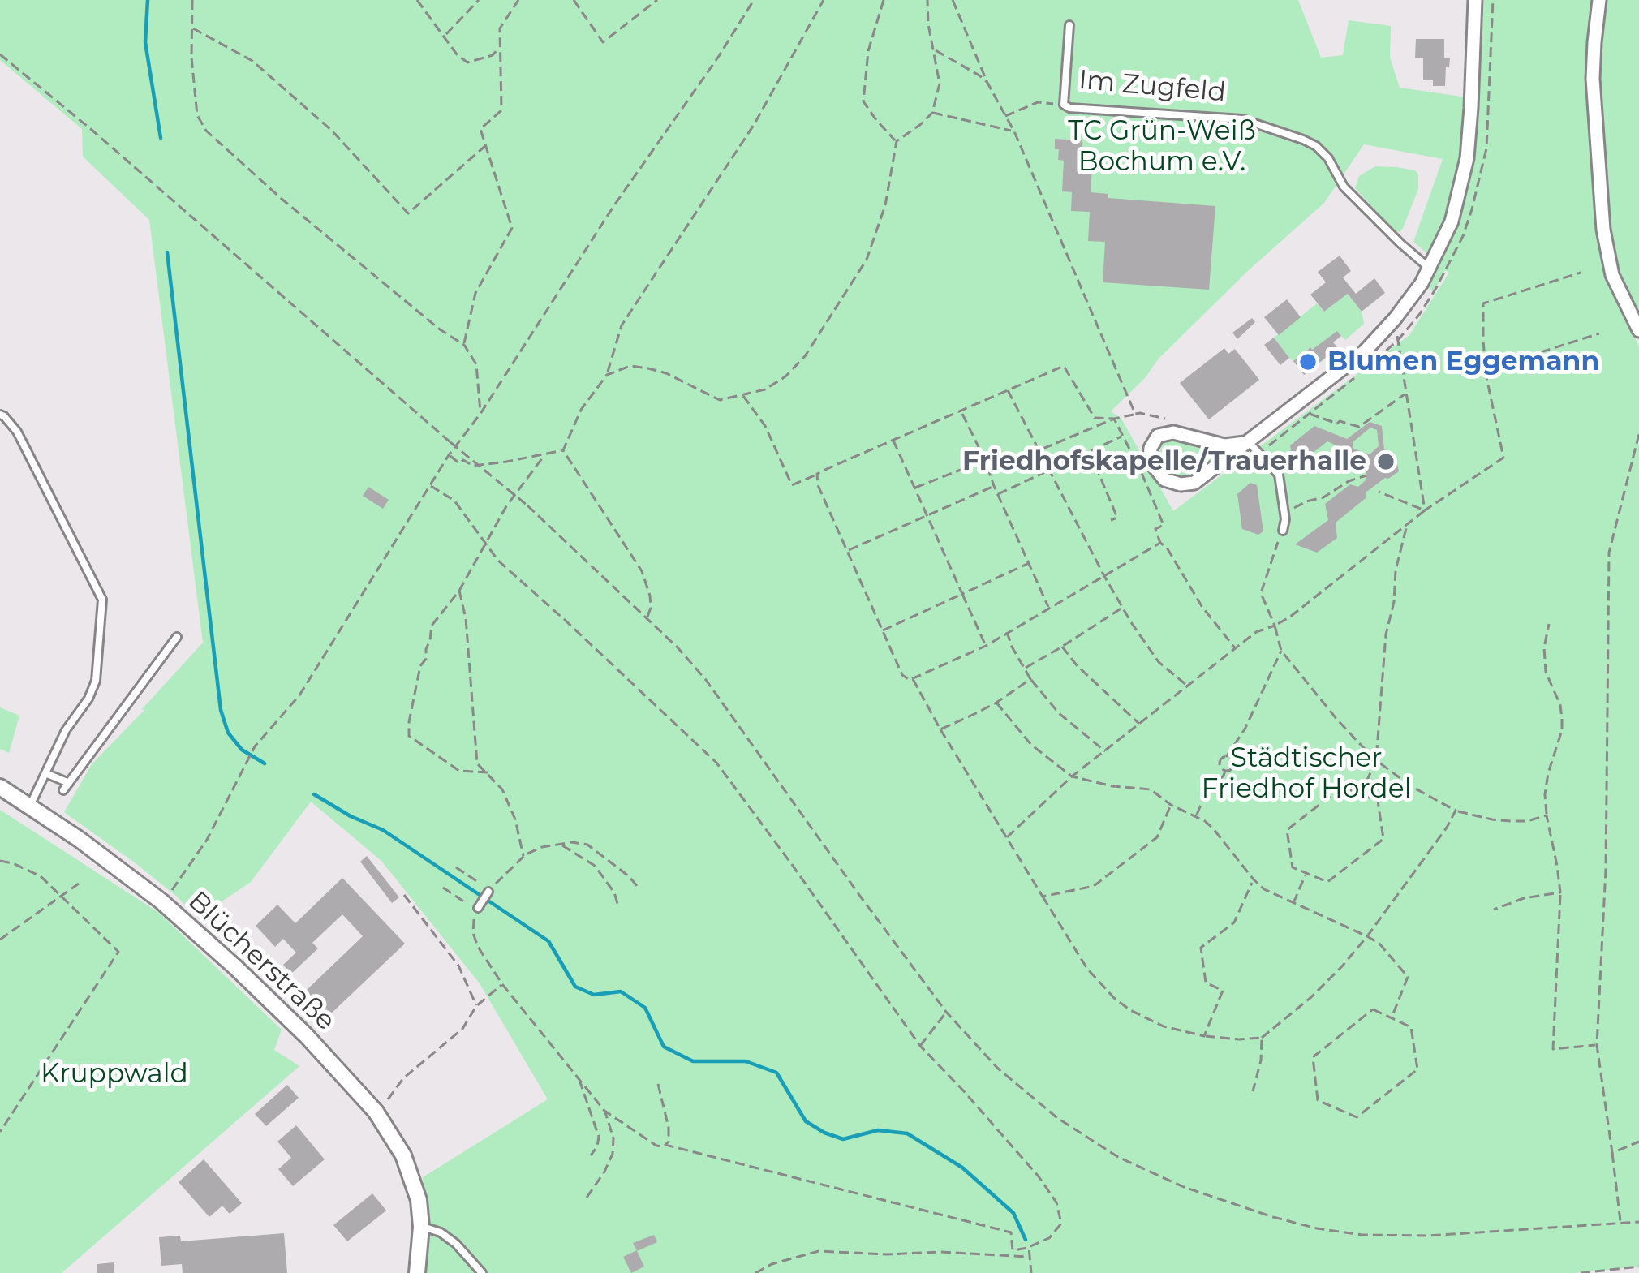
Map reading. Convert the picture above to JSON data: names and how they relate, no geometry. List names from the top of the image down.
{
  "streets": {
    "street": ["Blücherstraße"],
    "lane": ["Im Zugfeld"]
  },
  "parks": ["TC Grün-Weiß Bochum e.V.", "Städtischer Friedhof Hordel", "Kruppwald"],
  "places": ["Blumen Eggemann", "Friedhofskapelle/Trauerhalle"]
}
